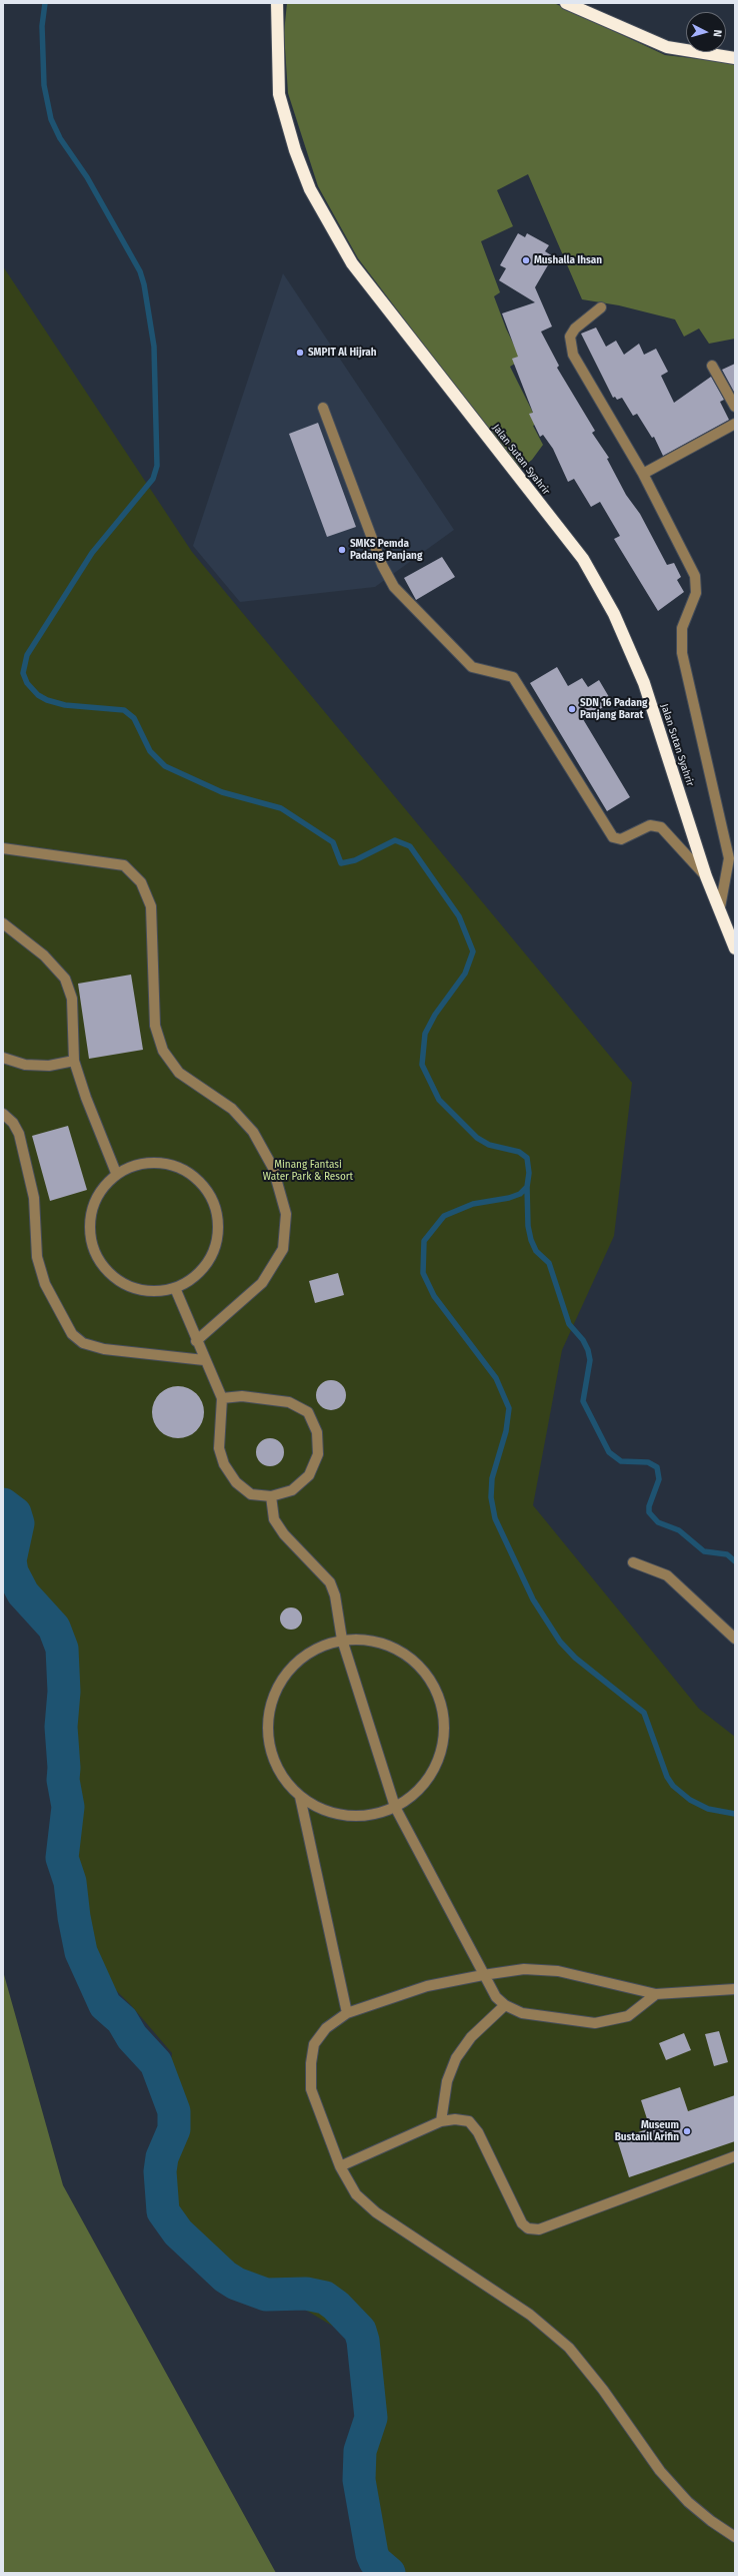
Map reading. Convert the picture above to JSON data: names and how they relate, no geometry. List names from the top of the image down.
{
  "streets": {
    "highway": ["Jalan Sutan Syahrir"]
  },
  "parks": ["Minang Fantasi Water Park & Resort"],
  "places": [
    "Mushalla Ihsan",
    "SMPIT Al Hijrah",
    "SMKS Pemda Padang Panjang",
    "SDN 16 Padang Panjang Barat",
    "Museum Bustanil Arifin"
  ],
  "north": "right"
}
